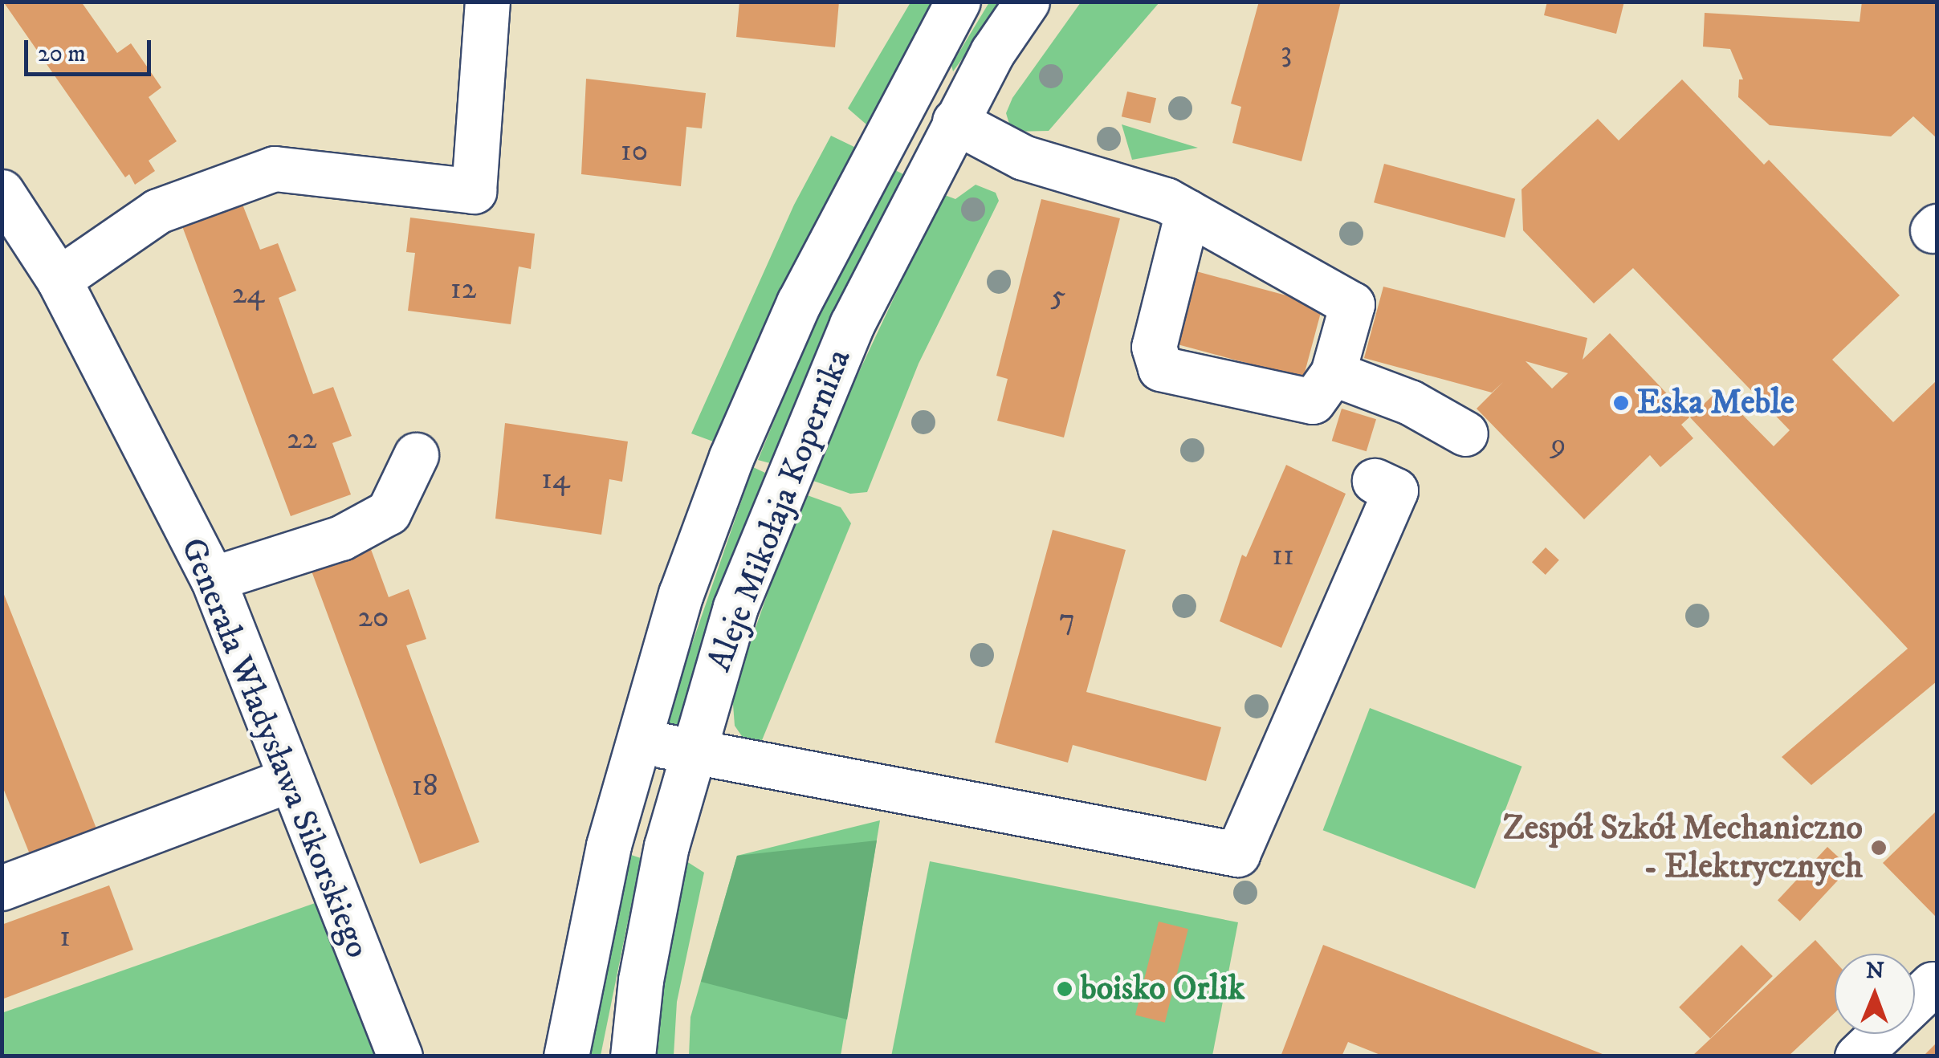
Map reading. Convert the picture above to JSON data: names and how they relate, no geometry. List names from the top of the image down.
{
  "streets": {
    "street": ["Aleje Mikołaja Kopernika", "Generała Władysława Sikorskiego"]
  },
  "places": ["Eska Meble", "Zespół Szkół Mechaniczno - Elektrycznych", "boisko Orlik"],
  "house_numbers": [
    "3",
    "10",
    "12",
    "24",
    "5",
    "22",
    "9",
    "14",
    "11",
    "20",
    "7",
    "18",
    "1"
  ],
  "scale_bar": "20 m",
  "north": "top"
}
